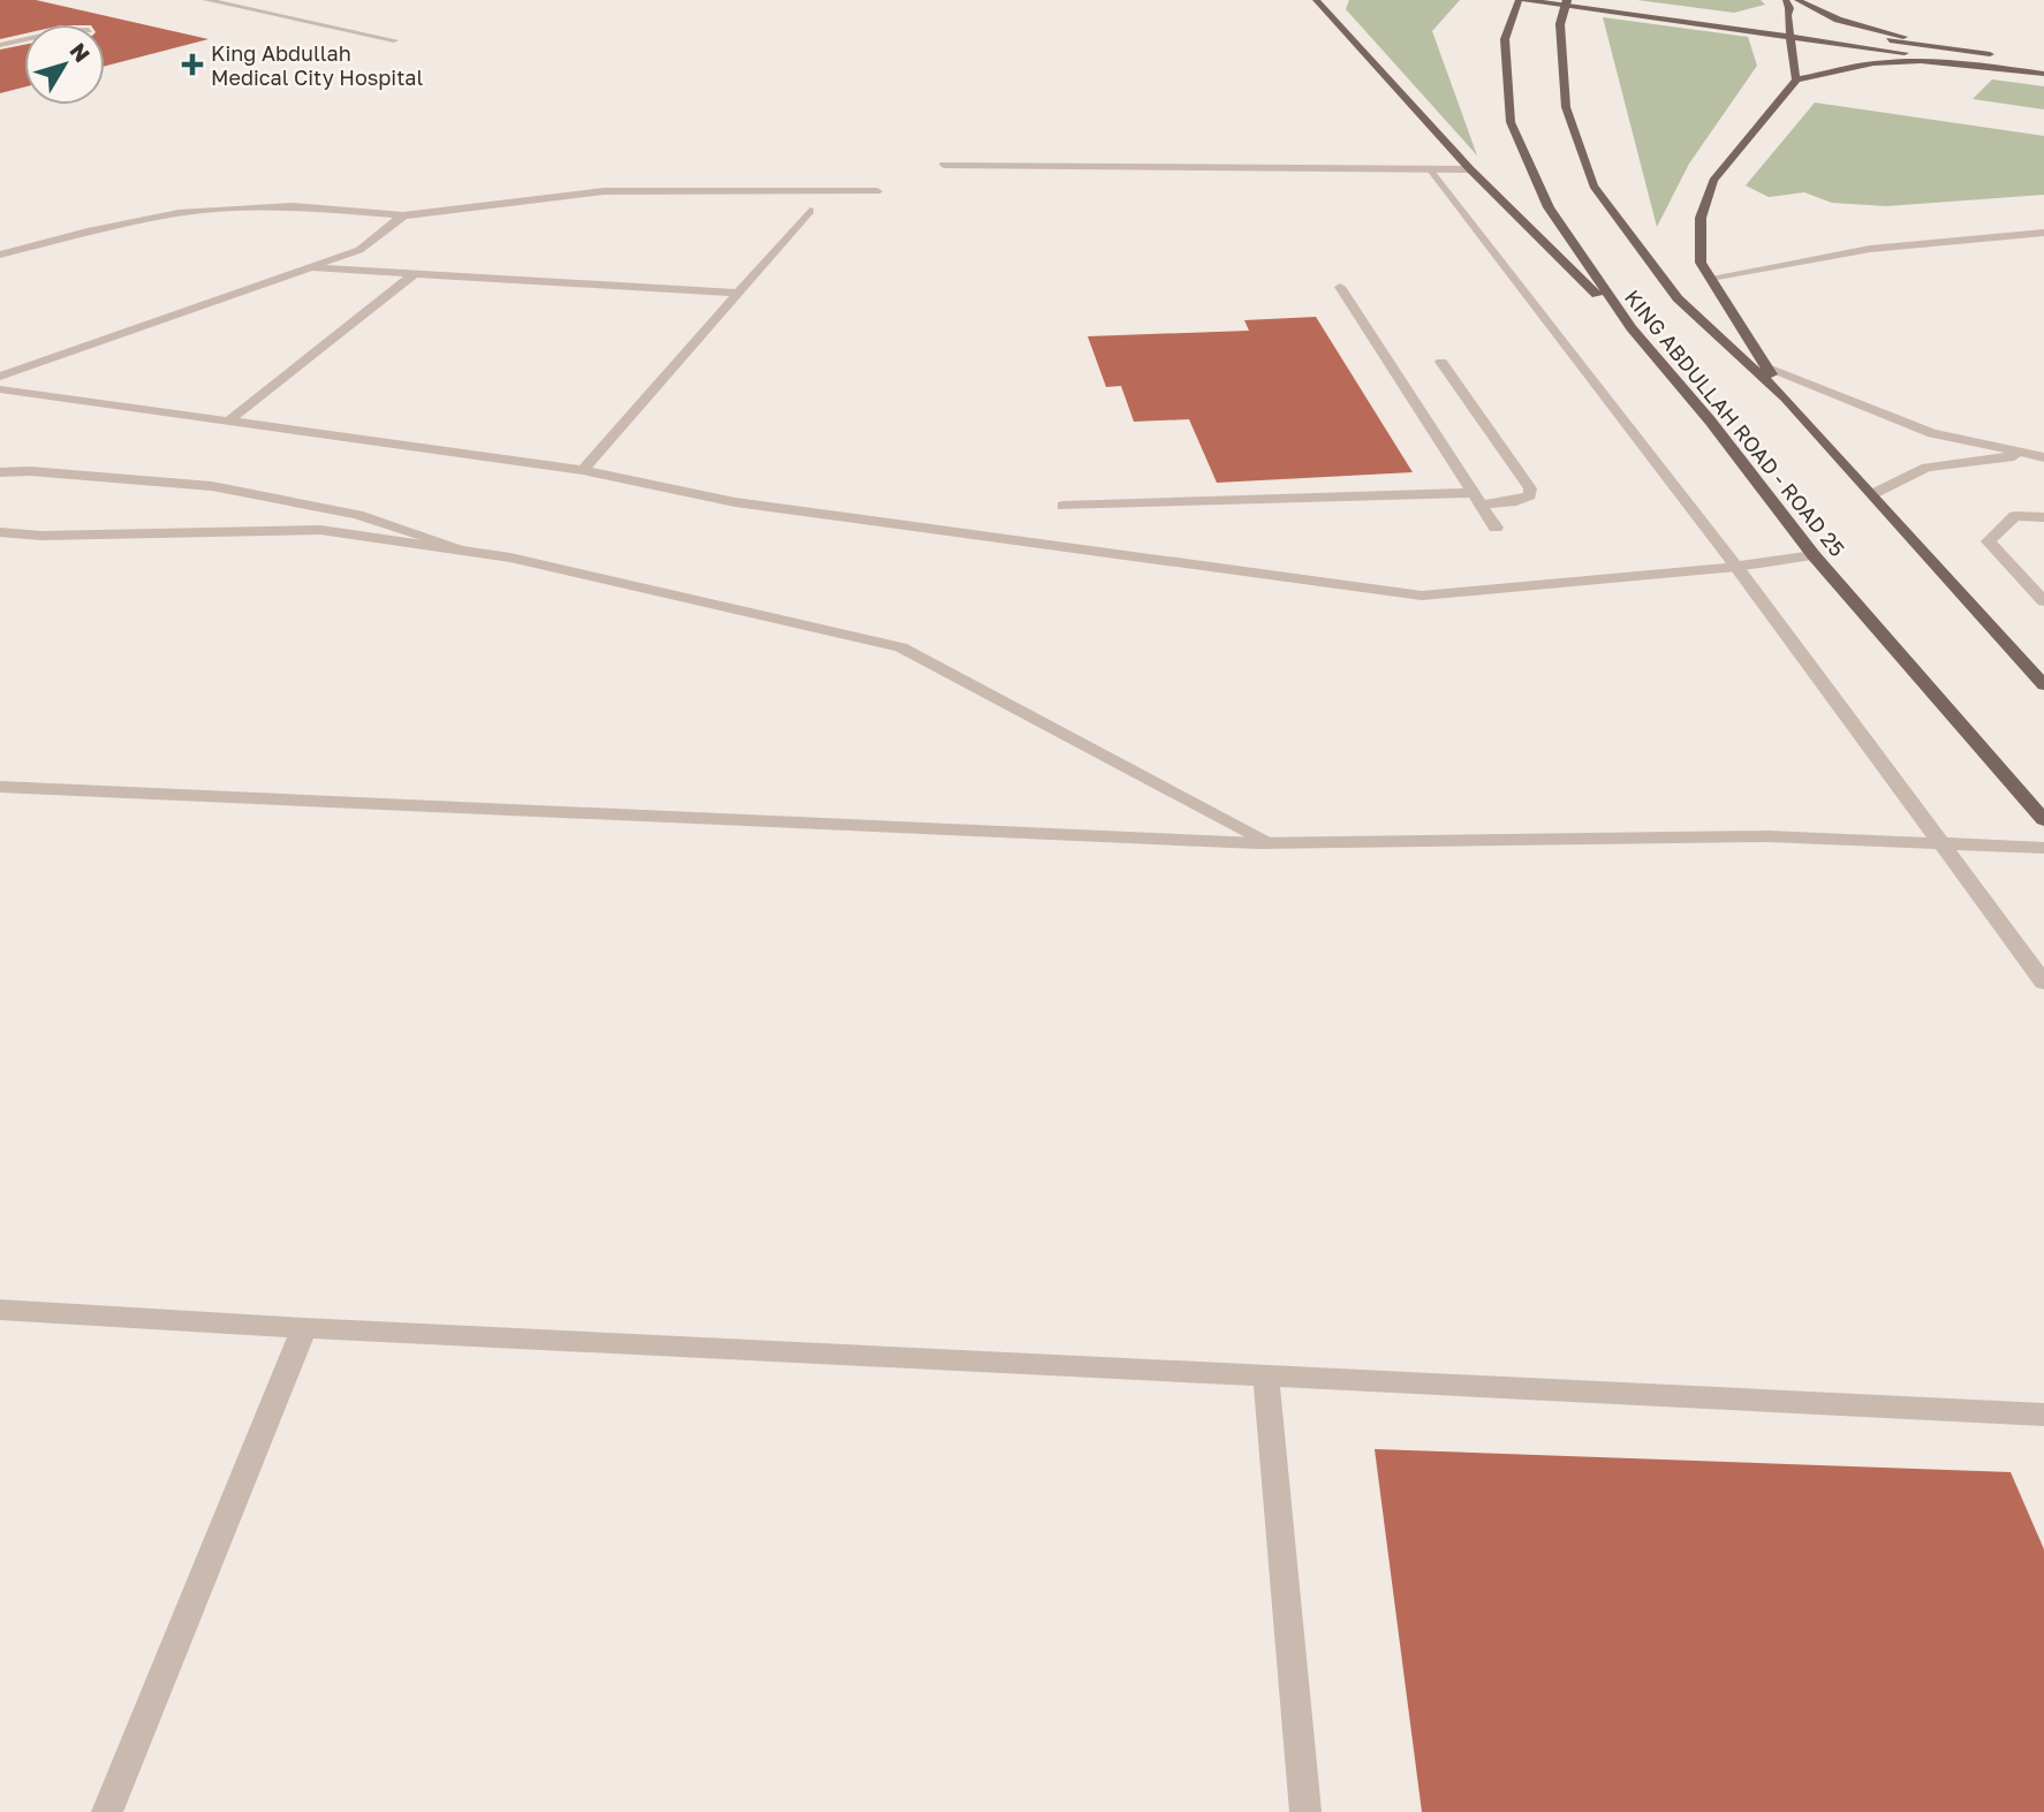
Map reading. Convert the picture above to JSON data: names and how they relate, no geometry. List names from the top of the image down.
{
  "streets": {
    "main road": ["KING ABDULLAH ROAD - ROAD 25"]
  },
  "places": {
    "health": ["King Abdullah Medical City Hospital"]
  },
  "north": "top right"
}
